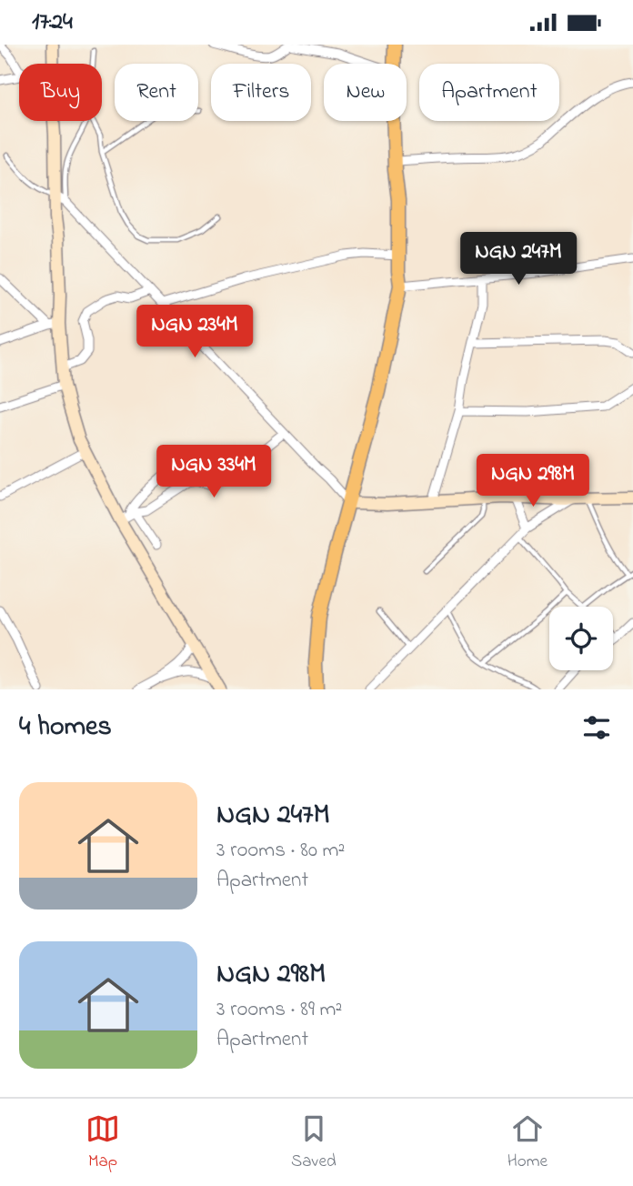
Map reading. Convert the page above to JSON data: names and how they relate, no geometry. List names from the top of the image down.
{
  "page": {
    "status": "17:24",
    "chip": [
      "Buy",
      "Rent",
      "Filters",
      "New",
      "Apartment"
    ],
    "price": [
      "NGN 247M",
      "NGN 234M",
      "NGN 334M",
      "NGN 298M"
    ],
    "heading": "4 homes",
    "list": [
      {
        "name": "NGN 247M",
        "note": "3 rooms · 80 m² · Apartment"
      },
      {
        "name": "NGN 298M",
        "note": "3 rooms · 89 m² · Apartment"
      }
    ],
    "tabs": ["Map", "Saved", "Home"]
  }
}
